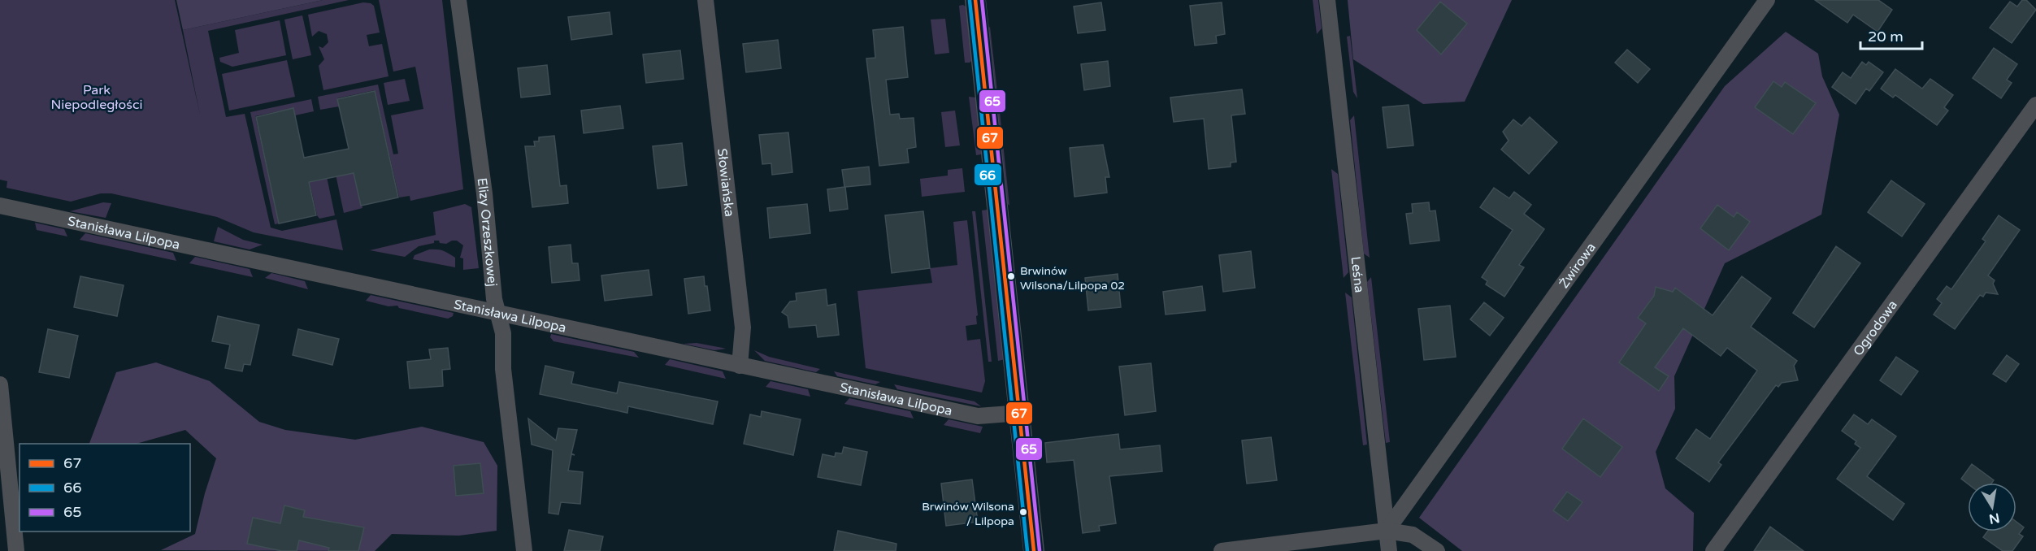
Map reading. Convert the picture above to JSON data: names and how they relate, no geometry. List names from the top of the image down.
{
  "streets": {
    "street": [
      "Słowiańska",
      "Elizy Orzeszkowej",
      "Stanisława Lilpopa",
      "Żwirowa",
      "Leśna",
      "Ogrodowa"
    ]
  },
  "crossings": [
    ["Słowiańska", "Stanisława Lilpopa"],
    ["Elizy Orzeszkowej", "Stanisława Lilpopa"],
    ["Żwirowa", "Leśna"]
  ],
  "parks": ["Park Niepodległości"],
  "places": ["Brwinów Wilsona/Lilpopa 02", "Brwinów Wilsona / Lilpopa"],
  "lines": ["transit line 67", "transit line 65", "transit line 66"],
  "legend": ["67", "66", "65"],
  "scale_bar": "20 m",
  "north": "bottom"
}
